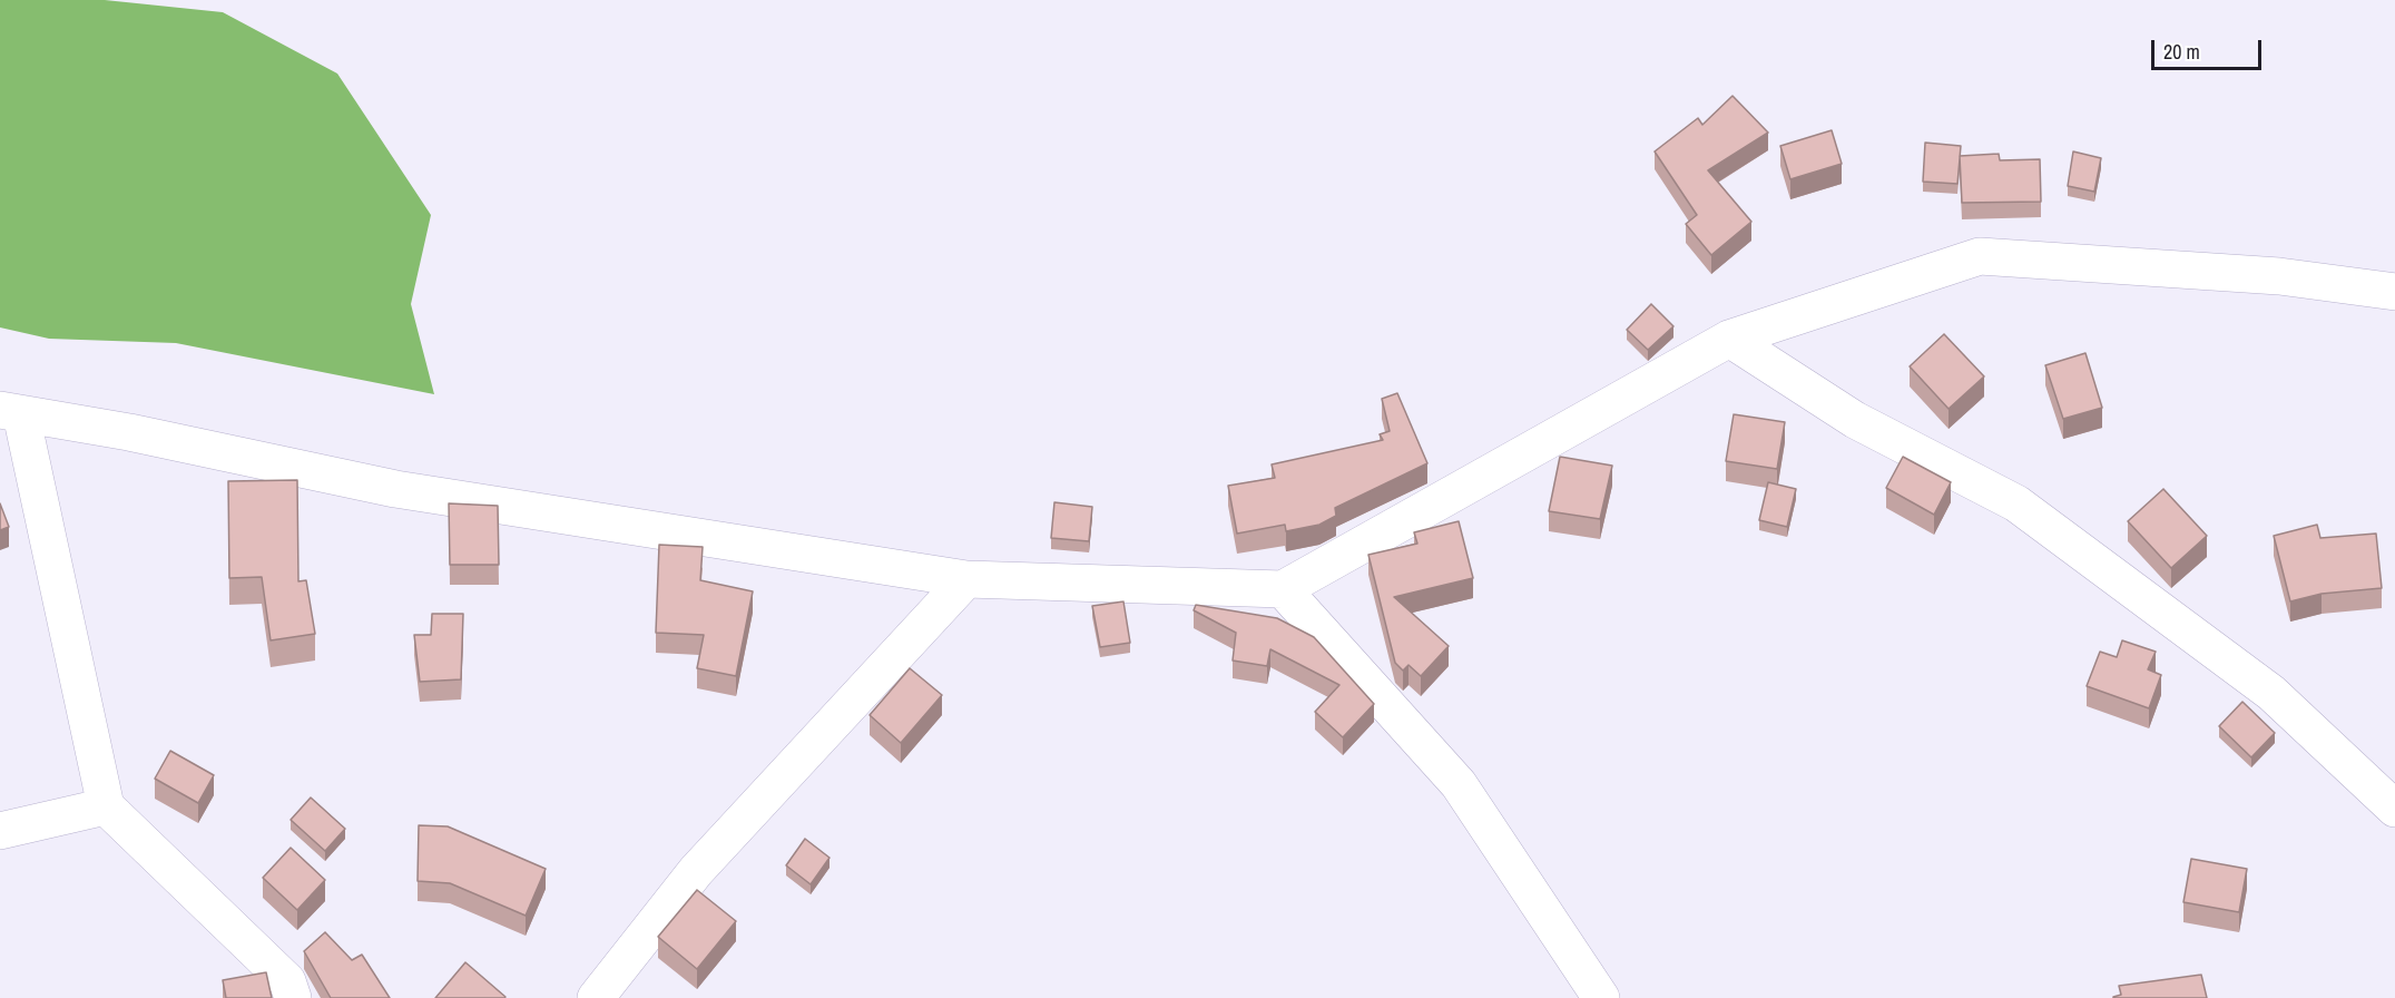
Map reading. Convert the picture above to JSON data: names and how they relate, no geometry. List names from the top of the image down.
{
  "scale_bar": "20 m"
}
